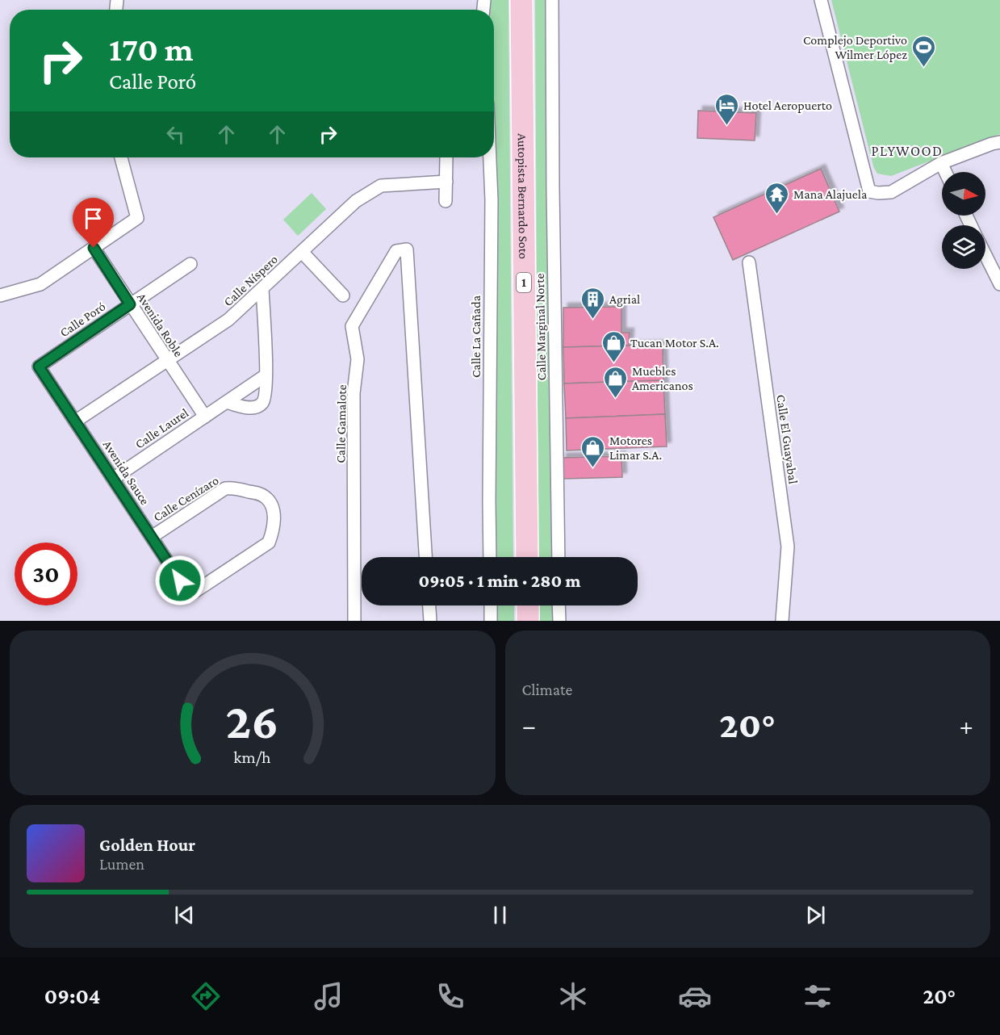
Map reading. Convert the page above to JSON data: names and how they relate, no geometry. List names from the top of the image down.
{
  "streets": {
    "highway": ["Autopista Bernardo Soto", "1"],
    "street": [
      "Calle Níspero",
      "Calle Poró",
      "Avenida Roble",
      "Calle Marginal Norte",
      "Calle La Cañada",
      "Calle Gamalote",
      "Calle Laurel",
      "Calle El Guayabal",
      "Avenida Sauce",
      "Calle Cenízaro"
    ]
  },
  "crossings": [
    ["Calle Níspero", "Avenida Roble"],
    ["Calle Níspero", "Avenida Sauce"],
    ["Calle Poró", "Avenida Roble"],
    ["Calle Poró", "Avenida Sauce"],
    ["Avenida Roble", "Calle Laurel"],
    ["Calle Laurel", "Avenida Sauce"],
    ["Avenida Sauce", "Calle Cenízaro"]
  ],
  "districts": ["PLYWOOD"],
  "places": {
    "sports": ["Complejo Deportivo Wilmer López"],
    "hotel": ["Hotel Aeropuerto"],
    "temple": ["Mana Alajuela"],
    "building": ["Agrial"],
    "shop": ["Tucan Motor S.A.", "Muebles Americanos", "Motores Limar S.A."]
  },
  "north": "right",
  "page": {
    "turn": ["170 m", "Calle Poró"],
    "limit": "30",
    "trip": "09:05 · 1 min · 280 m",
    "tile": "Climate",
    "heat": ["−", "20°", "+"],
    "song": ["Golden Hour", "Lumen"],
    "tabs": ["09:04", "20°"],
    "gauge": ["26", "km/h"]
  }
}
